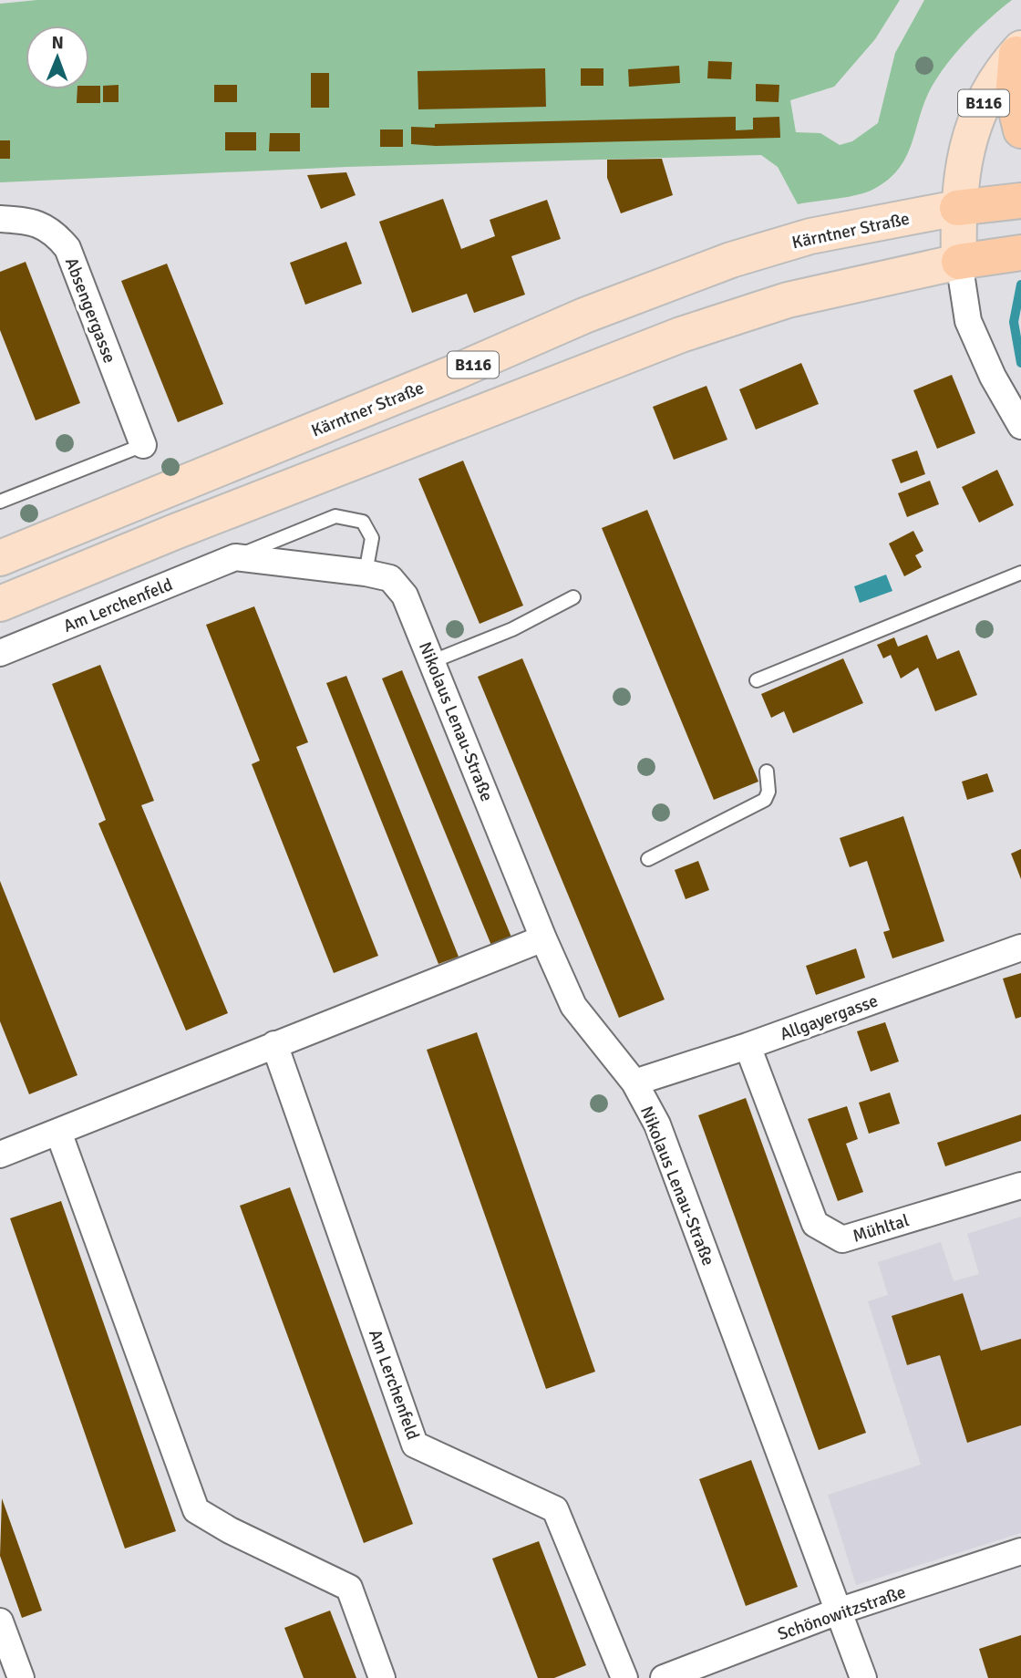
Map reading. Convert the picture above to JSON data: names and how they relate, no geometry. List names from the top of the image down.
{
  "streets": {
    "main road": ["B116", "Kärntner Straße"],
    "street": [
      "Absengergasse",
      "Am Lerchenfeld",
      "Nikolaus Lenau-Straße",
      "Allgayergasse",
      "Mühltal",
      "Schönowitzstraße"
    ]
  },
  "crossings": [
    ["B116", "Kärntner Straße"],
    ["Am Lerchenfeld", "Nikolaus Lenau-Straße"],
    ["Nikolaus Lenau-Straße", "Allgayergasse"],
    ["Nikolaus Lenau-Straße", "Schönowitzstraße"],
    ["Allgayergasse", "Mühltal"]
  ],
  "north": "top"
}
